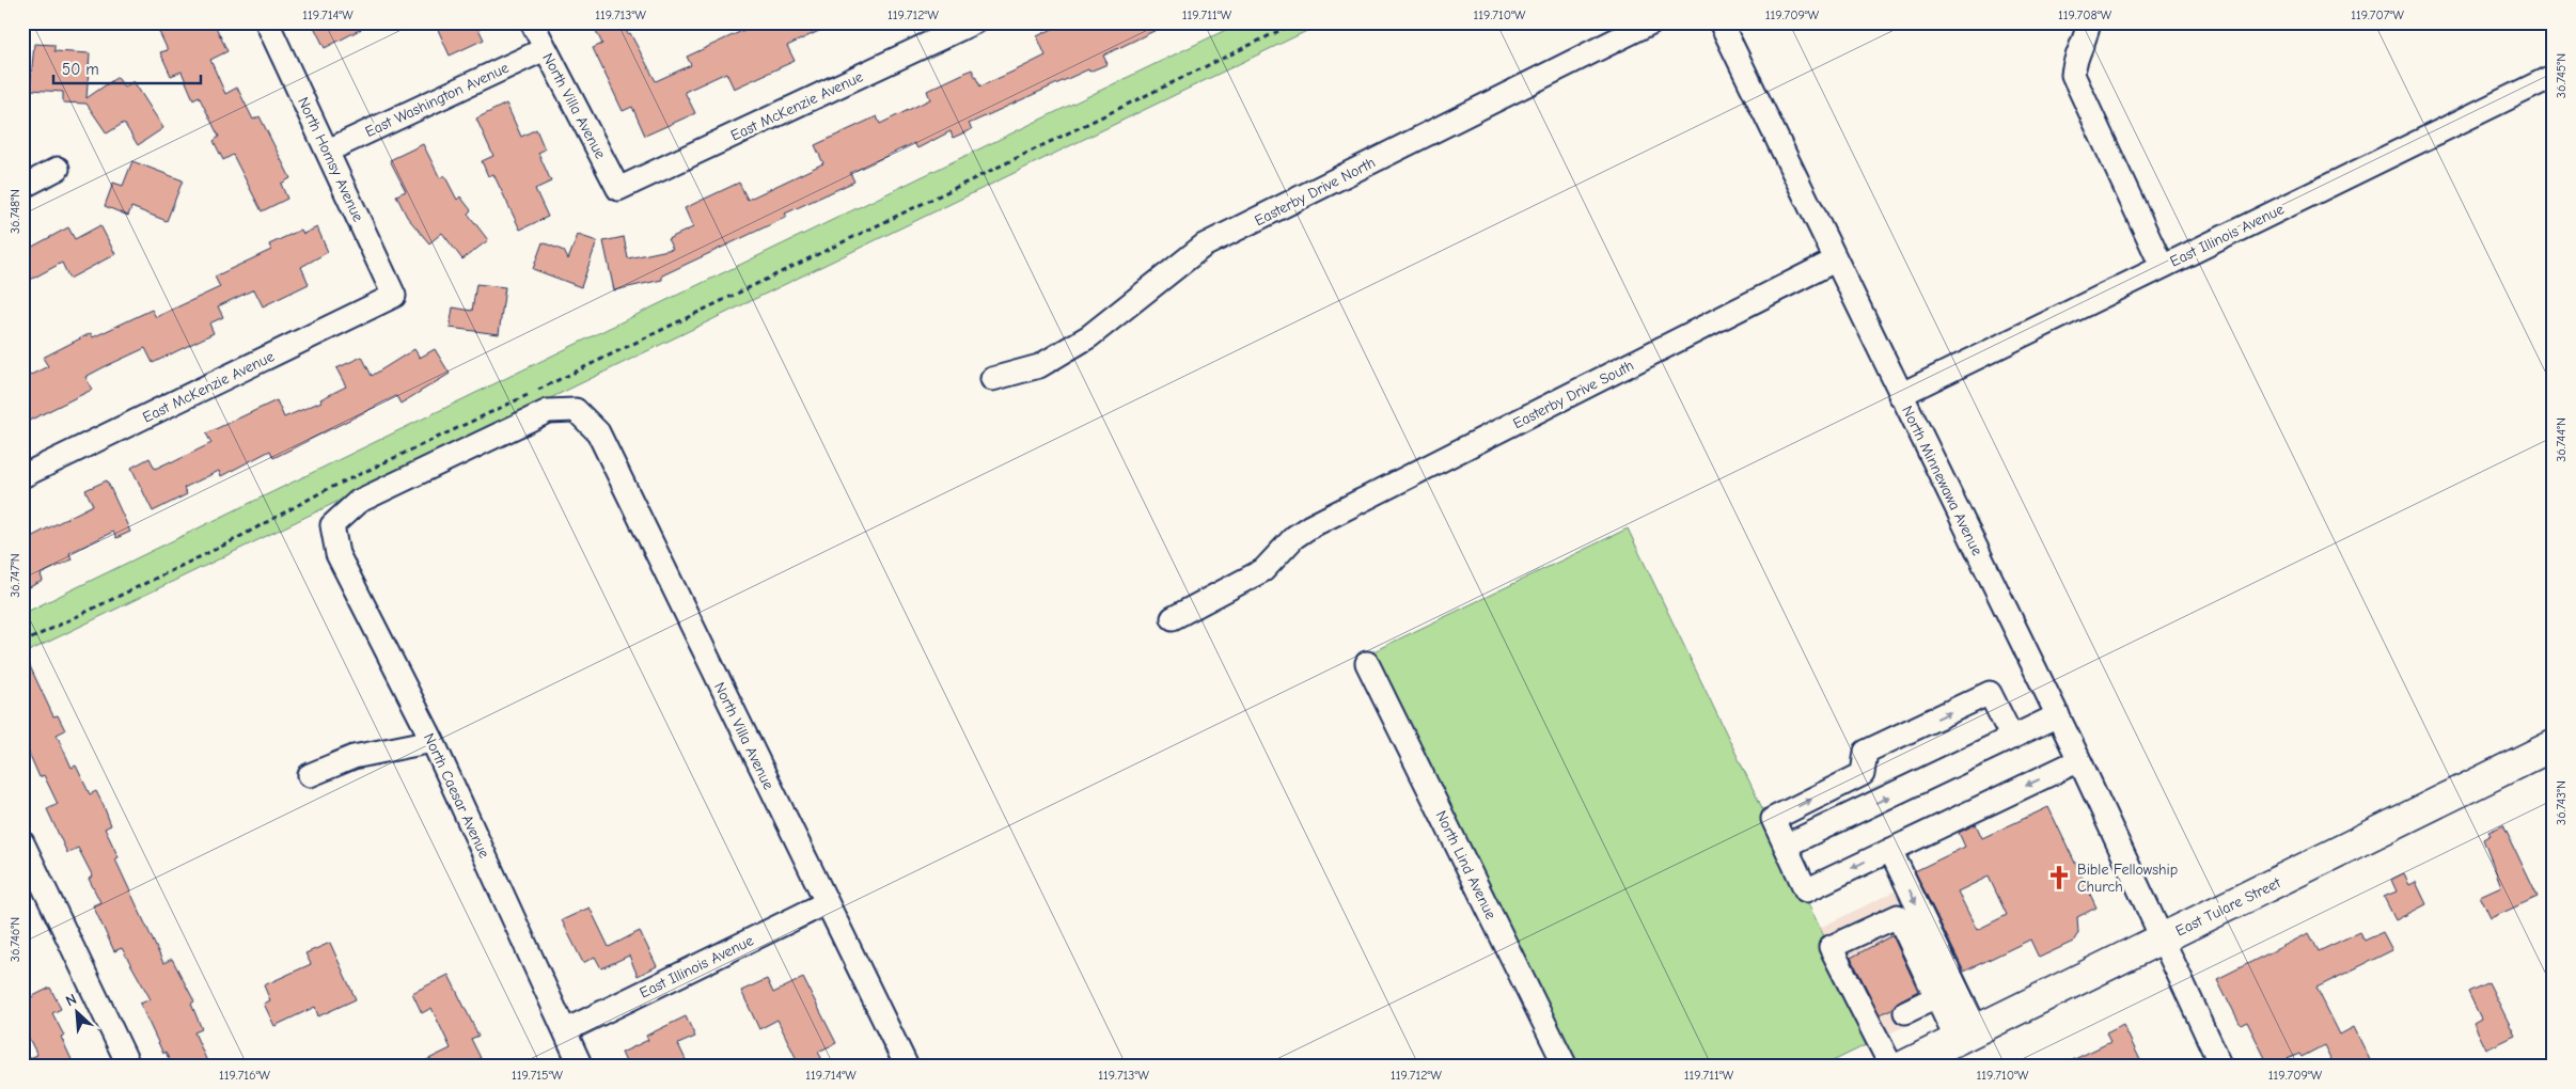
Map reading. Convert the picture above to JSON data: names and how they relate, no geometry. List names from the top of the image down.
{
  "streets": {
    "main road": ["East Tulare Street"],
    "street": [
      "East Washington Avenue",
      "North Villa Avenue",
      "East McKenzie Avenue",
      "North Homsy Avenue",
      "Easterby Drive North",
      "East Illinois Avenue",
      "Easterby Drive South",
      "North Minnewawa Avenue",
      "North Caesar Avenue",
      "North Lind Avenue"
    ]
  },
  "crossings": [
    ["East Washington Avenue", "North Villa Avenue"],
    ["East Washington Avenue", "North Homsy Avenue"],
    ["North Villa Avenue", "East McKenzie Avenue"],
    ["North Villa Avenue", "East Illinois Avenue"],
    ["North Villa Avenue", "North Caesar Avenue"],
    ["East McKenzie Avenue", "North Homsy Avenue"],
    ["East Illinois Avenue", "North Minnewawa Avenue"],
    ["East Illinois Avenue", "North Caesar Avenue"],
    ["Easterby Drive South", "North Minnewawa Avenue"],
    ["North Minnewawa Avenue", "East Tulare Street"]
  ],
  "places": {
    "church": ["Bible Fellowship Church"]
  },
  "scale_bar": "50 m",
  "north": "top left",
  "coordinates": [
    "119.714°W",
    "119.713°W",
    "119.712°W",
    "119.711°W",
    "119.710°W",
    "119.709°W",
    "119.708°W",
    "119.707°W",
    "36.745°N",
    "36.748°N",
    "36.744°N",
    "36.747°N",
    "36.743°N",
    "36.746°N",
    "119.716°W",
    "119.715°W"
  ]
}
